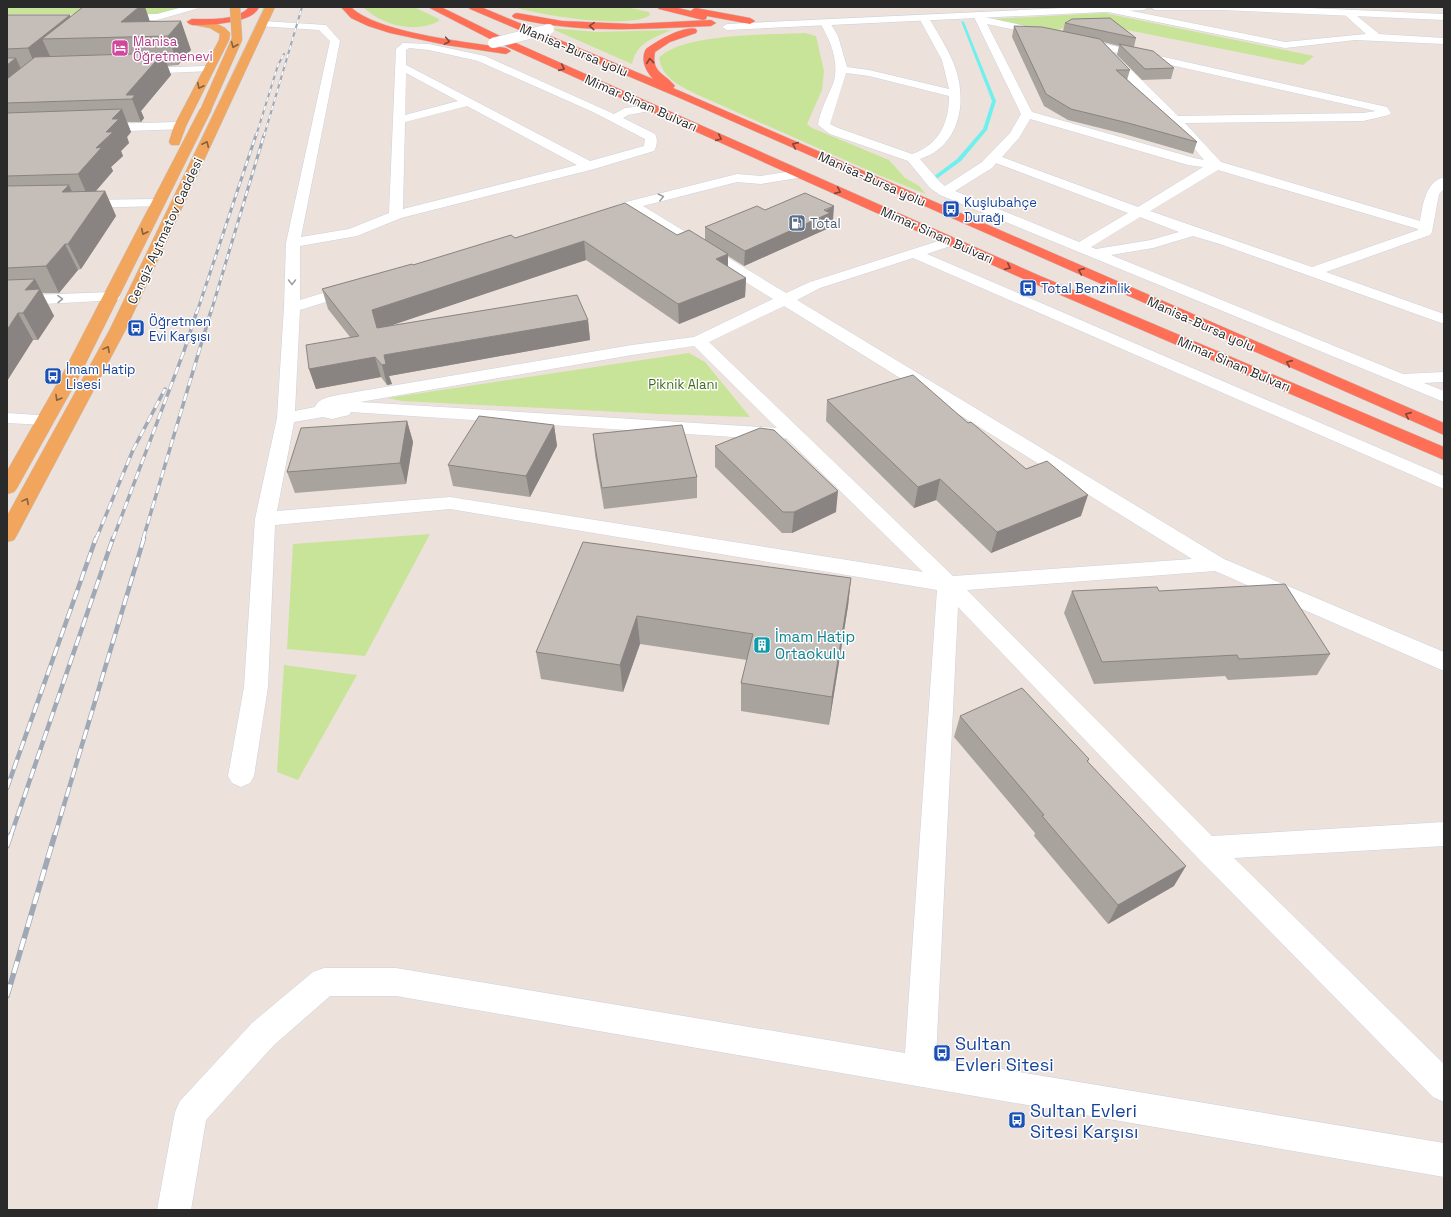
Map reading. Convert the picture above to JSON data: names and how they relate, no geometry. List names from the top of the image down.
{
  "streets": {
    "highway": ["Manisa-Bursa yolu", "Mimar Sinan Bulvarı"],
    "main road": ["Cengiz Aytmatov Caddesi"]
  },
  "one_way": ["Manisa-Bursa yolu", "Mimar Sinan Bulvarı"],
  "parks": ["Piknik Alanı"],
  "places": {
    "hotel": ["Manisa Öğretmenevi"],
    "bus stop": [
      "Kuşlubahçe Durağı",
      "Total Benzinlik",
      "Öğretmen Evi Karşısı",
      "İmam Hatip Lisesi",
      "Sultan Evleri Sitesi",
      "Sultan Evleri Sitesi Karşısı"
    ],
    "fuel station": ["Total"],
    "building": ["İmam Hatip Ortaokulu"]
  }
}
